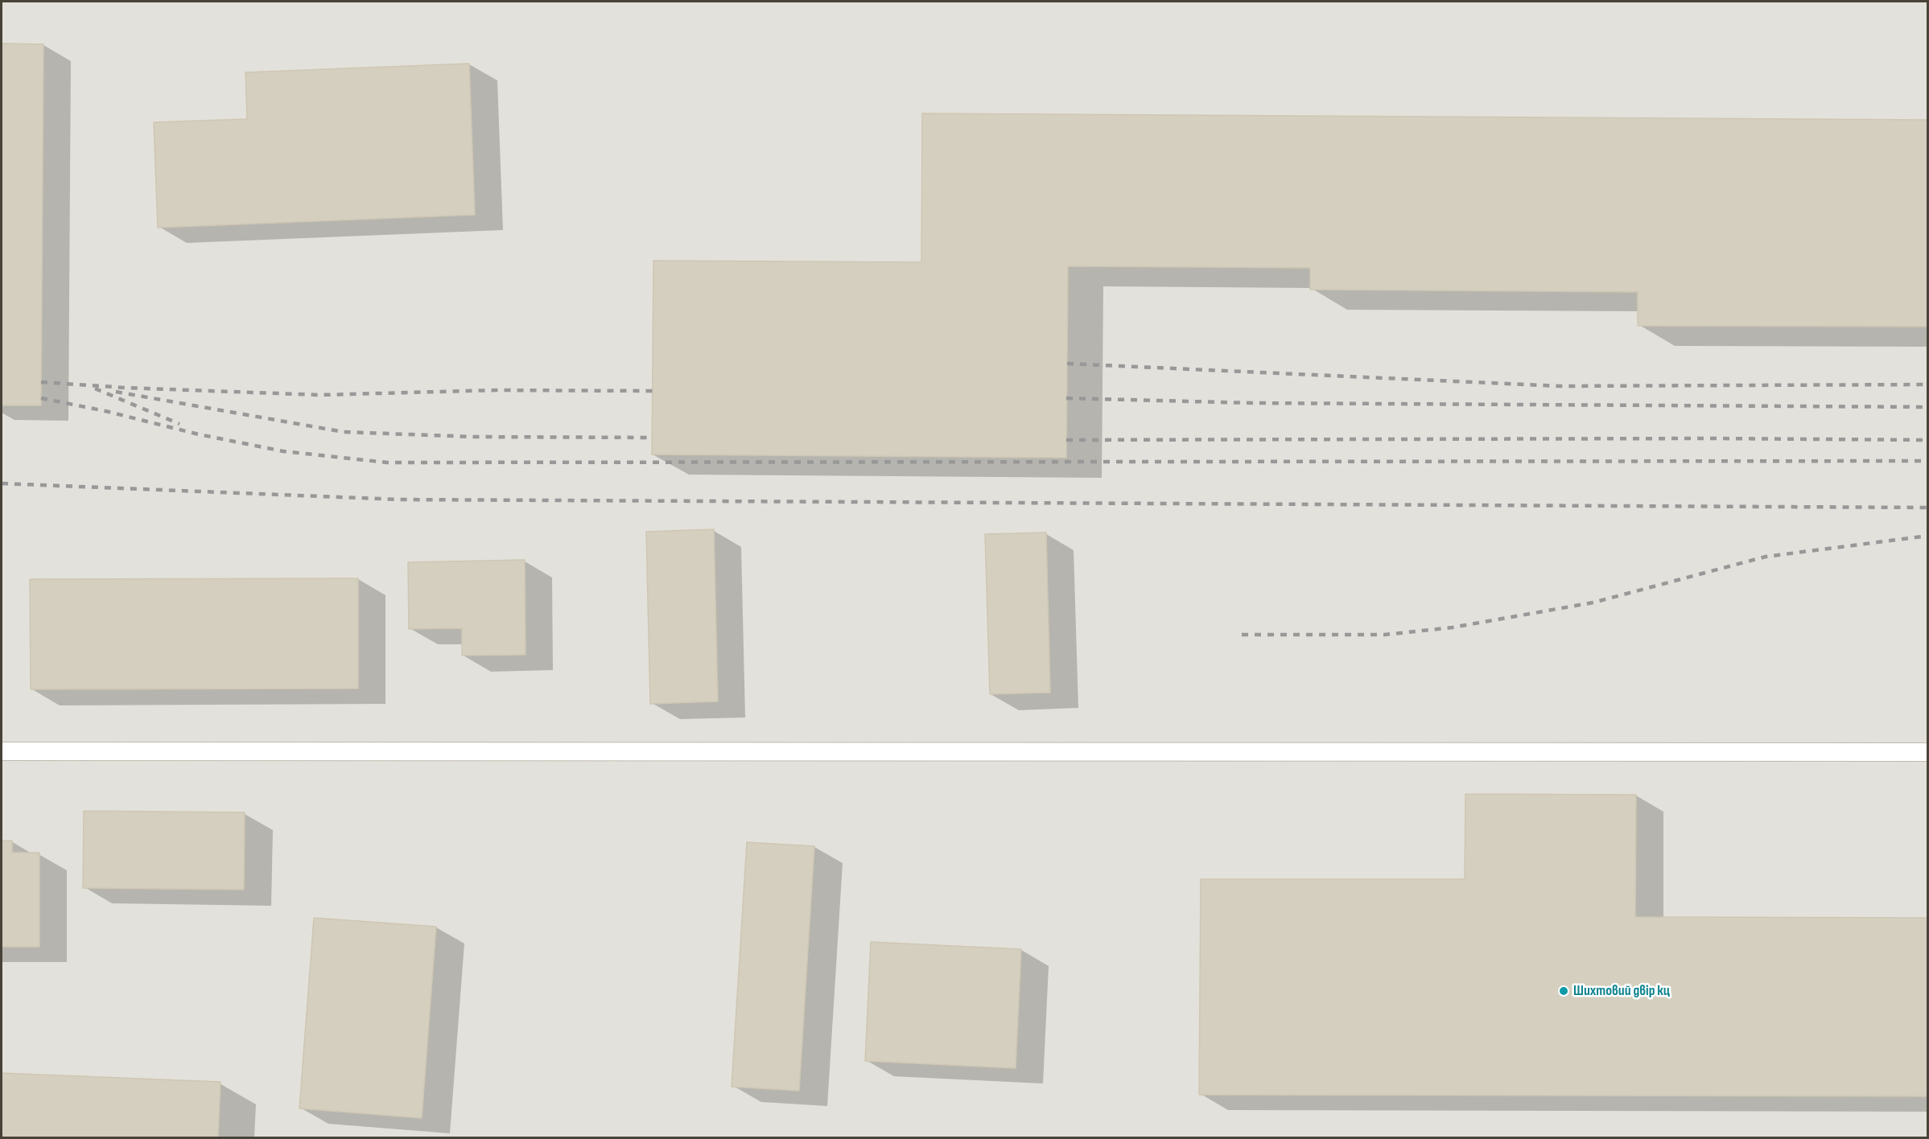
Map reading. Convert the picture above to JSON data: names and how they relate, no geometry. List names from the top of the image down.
{
  "places": ["Шихтовий двір кц"]
}
